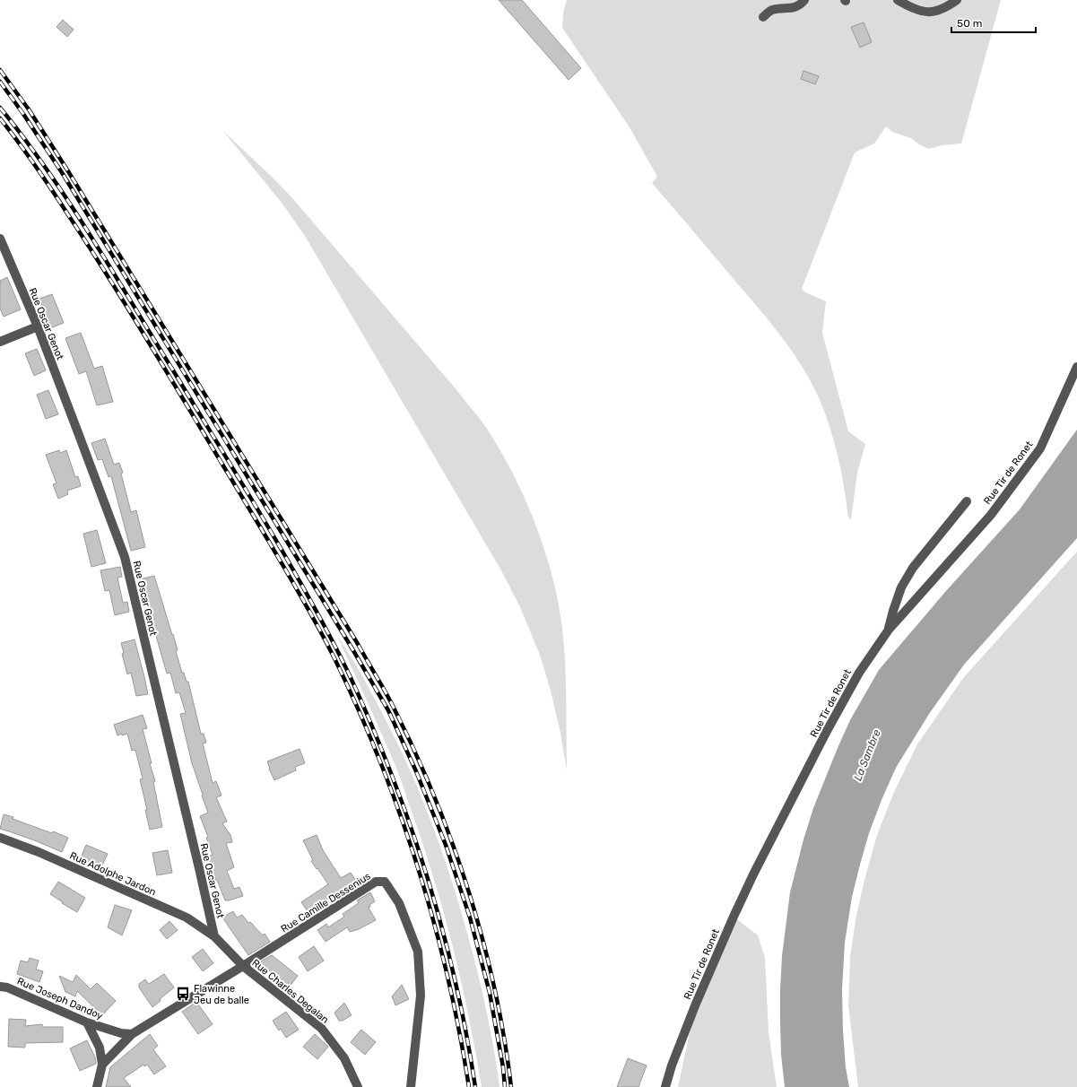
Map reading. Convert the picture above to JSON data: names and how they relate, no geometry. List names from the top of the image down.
{
  "streets": {
    "street": [
      "Rue Oscar Genot",
      "Rue Tir de Ronet",
      "Rue Adolphe Jardon",
      "Rue Camille Dessenius",
      "Rue Charles Degalan",
      "Rue Joseph Dandoy"
    ]
  },
  "crossings": [
    ["Rue Oscar Genot", "Rue Adolphe Jardon"],
    ["Rue Camille Dessenius", "Rue Charles Degalan"]
  ],
  "water": ["La Sambre"],
  "places": {
    "bus stop": ["Flawinne Jeu de balle"]
  },
  "scale_bar": "50 m"
}
